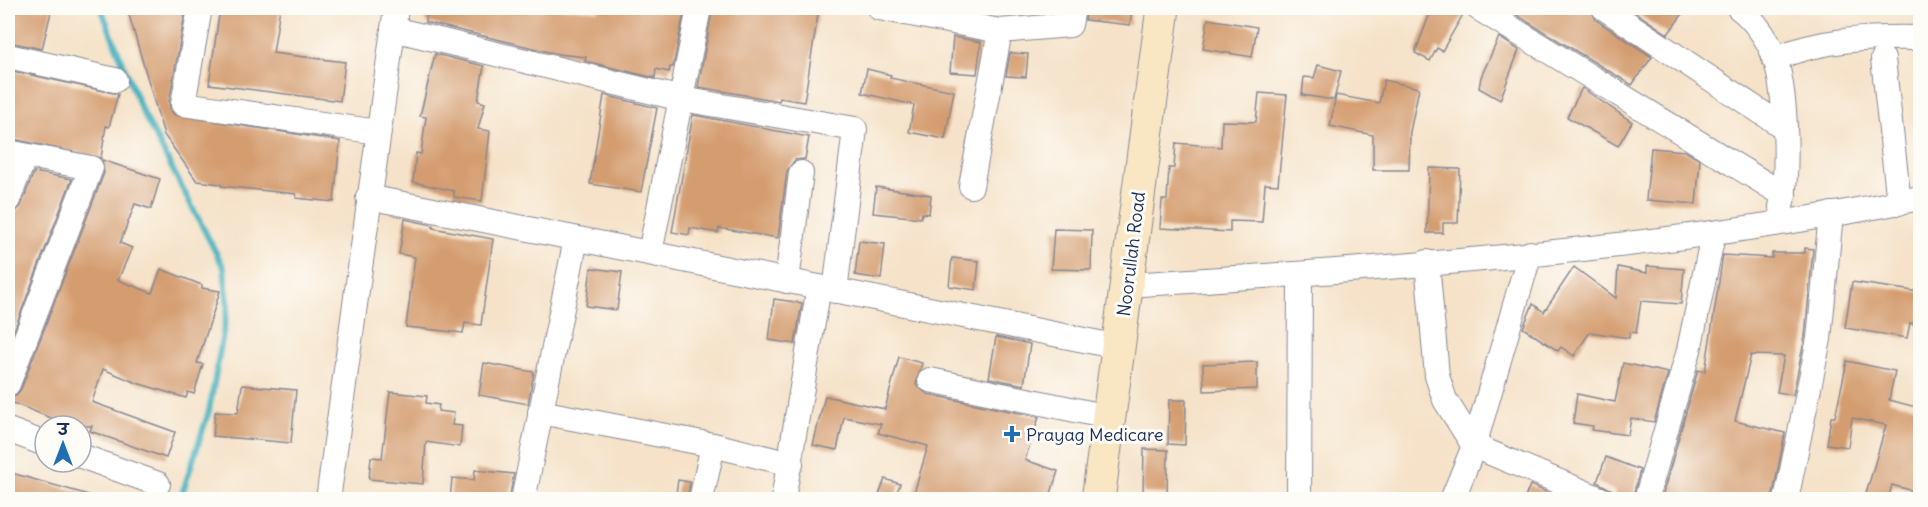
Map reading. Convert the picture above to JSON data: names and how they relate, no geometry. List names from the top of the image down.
{
  "streets": {
    "main road": ["Noorullah Road"]
  },
  "places": {
    "health": ["Prayag Medicare"]
  },
  "north": "top"
}
